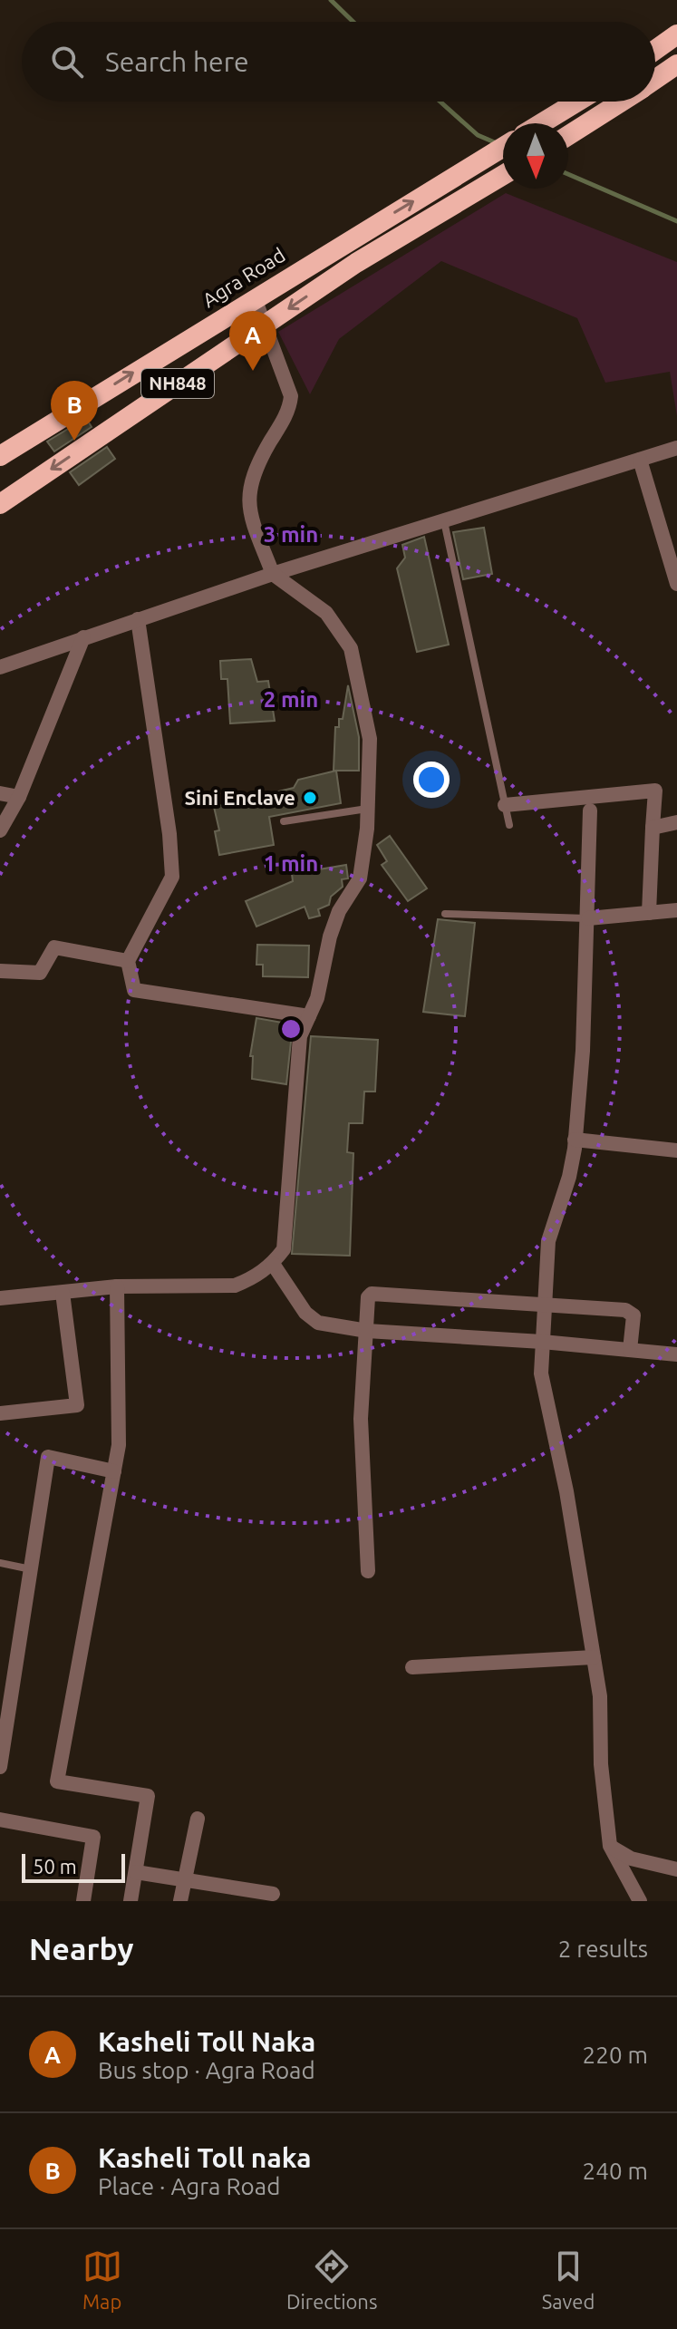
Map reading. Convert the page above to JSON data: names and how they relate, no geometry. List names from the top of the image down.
{
  "streets": {
    "highway": ["Agra Road", "NH848"]
  },
  "places": ["Sini Enclave"],
  "scale_bar": "50 m",
  "north": "bottom",
  "page": {
    "search": "Search here",
    "pins": ["A", "B"],
    "scale": "50 m",
    "heading": ["Nearby", "2 results"],
    "list": [
      {
        "mark": "A",
        "name": "Kasheli Toll Naka",
        "note": "Bus stop · Agra Road",
        "value": "220 m"
      },
      {
        "mark": "B",
        "name": "Kasheli Toll naka",
        "note": "Place · Agra Road",
        "value": "240 m"
      }
    ],
    "nav": ["Map", "Directions", "Saved"]
  },
  "rings": ["3 min", "2 min", "1 min"]
}
